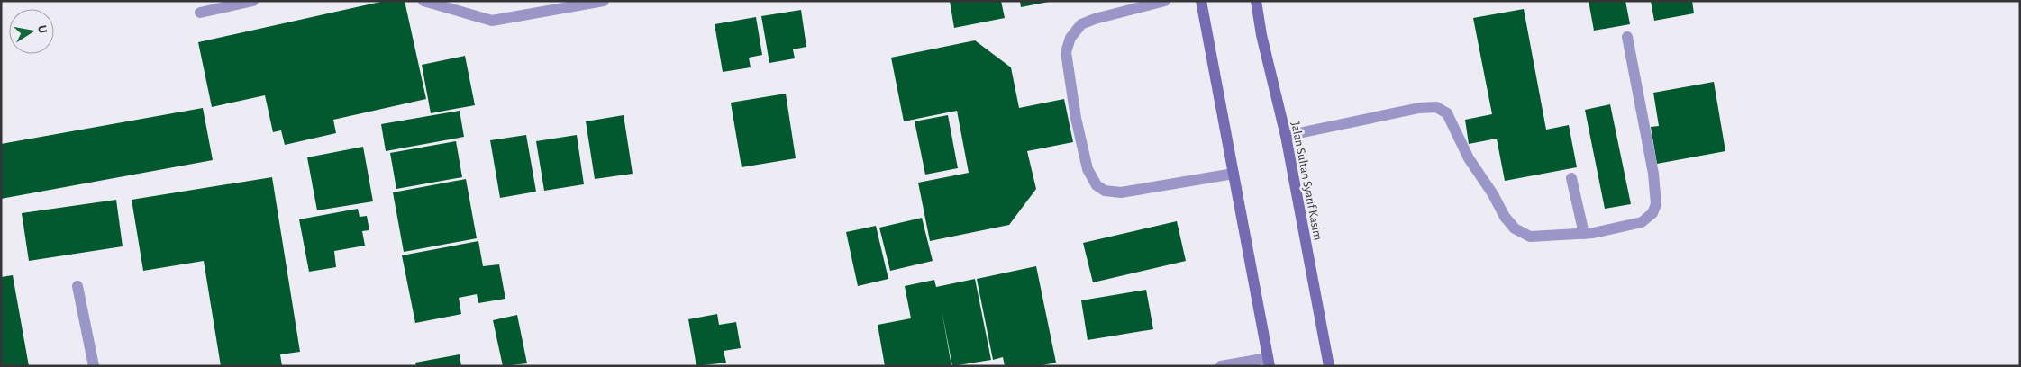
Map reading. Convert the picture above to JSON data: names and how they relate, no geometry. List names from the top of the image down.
{
  "streets": {
    "street": ["Jalan Sultan Syarif Kasim"]
  },
  "north": "right"
}
